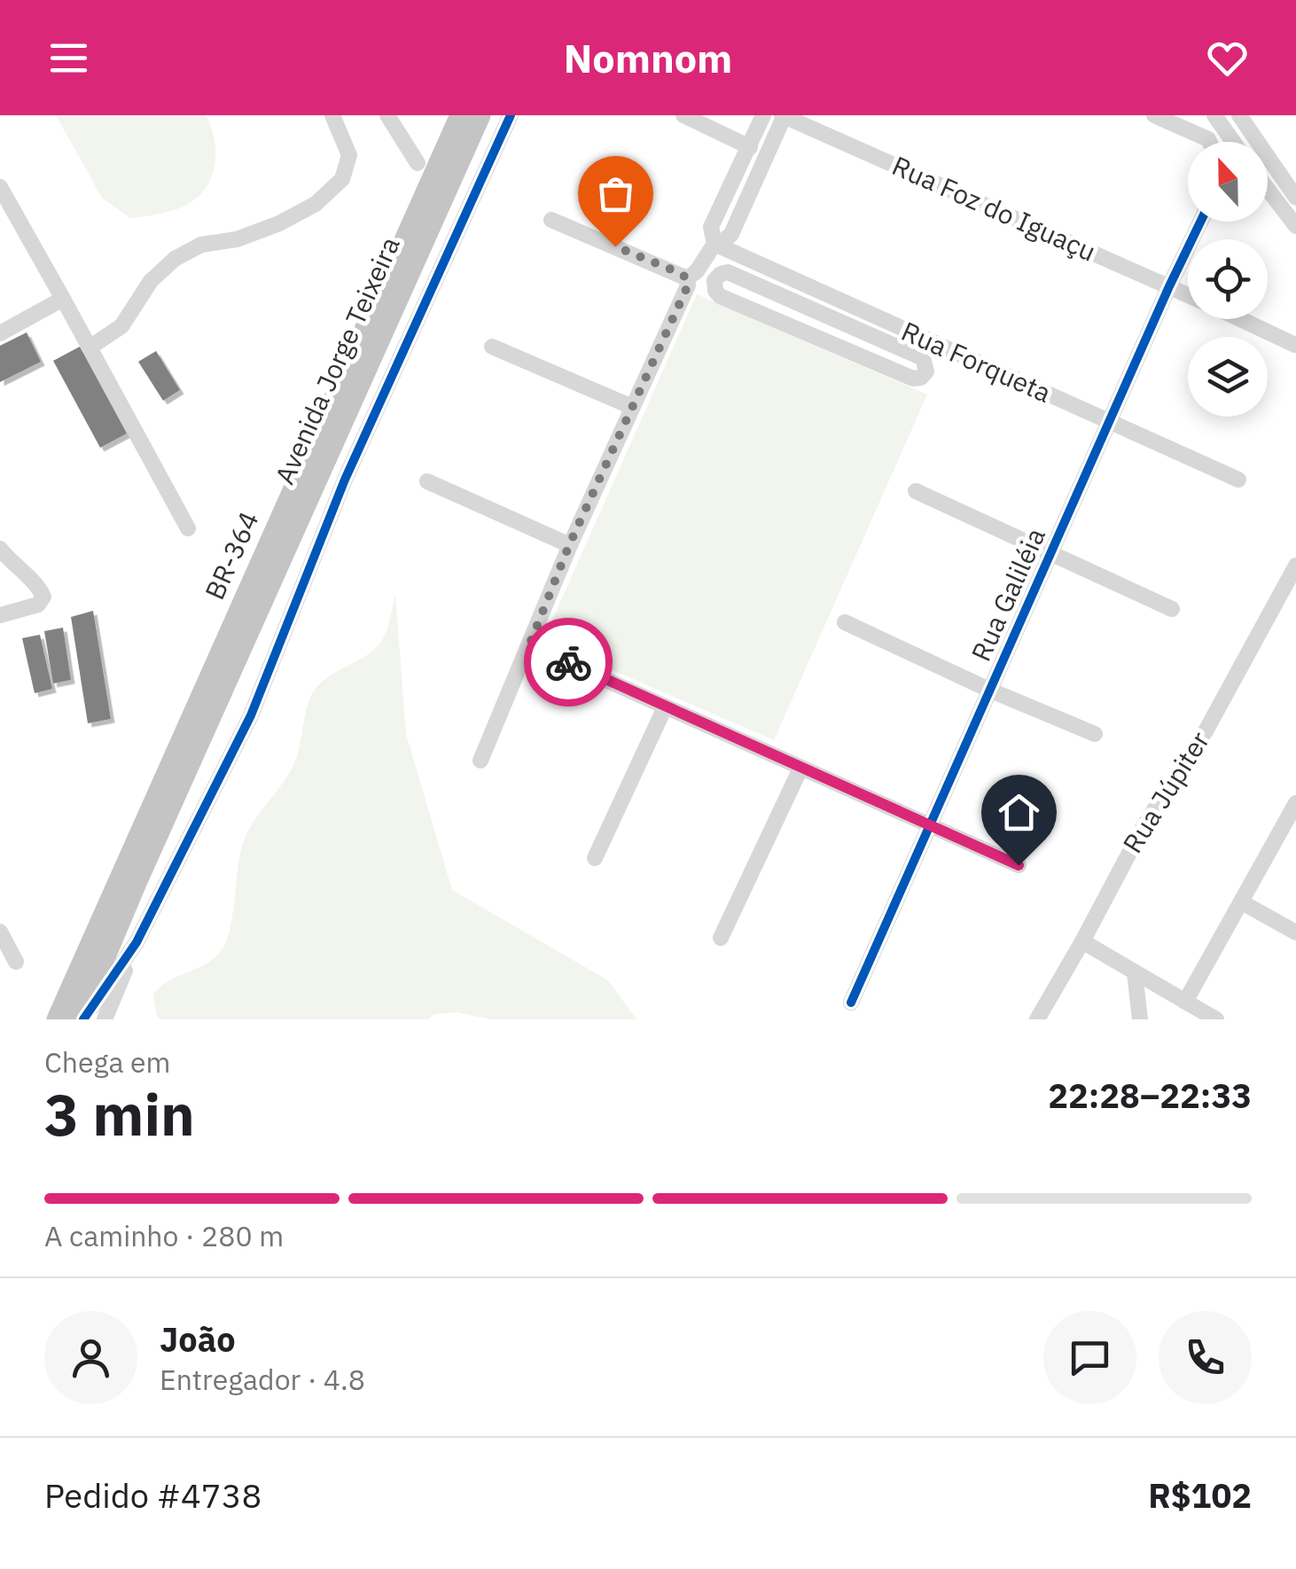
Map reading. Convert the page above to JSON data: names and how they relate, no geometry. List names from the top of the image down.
{
  "streets": {
    "highway": ["Avenida Jorge Teixeira", "BR-364"],
    "street": [
      "Rua Foz do Iguaçu",
      "Rua Forqueta",
      "Rua Galiléia",
      "Rua Júpiter"
    ]
  },
  "crossings": [
    ["Rua Foz do Iguaçu", "Rua Galiléia"],
    ["Rua Forqueta", "Rua Galiléia"]
  ],
  "north": "top",
  "page": {
    "header": "Nomnom",
    "heading": ["3 min", "Chega em", "22:28–22:33"],
    "panel": [
      "João",
      "Entregador · 4.8",
      "Pedido #4738",
      "R$102"
    ],
    "bar": "A caminho · 280 m"
  }
}
